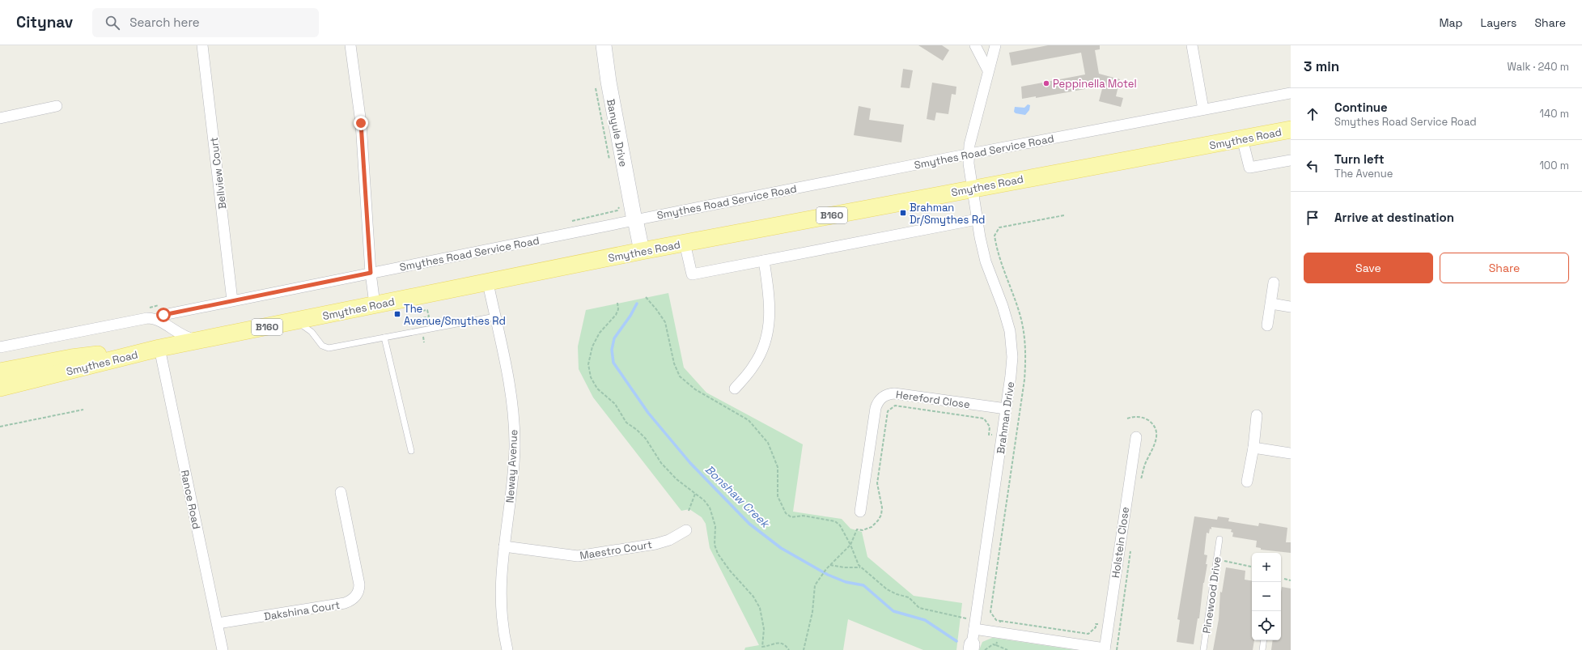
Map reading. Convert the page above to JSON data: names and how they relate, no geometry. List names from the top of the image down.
{
  "streets": {
    "main road": ["Smythes Road", "B160"],
    "street": [
      "Banyule Drive",
      "Smythes Road Service Road",
      "Bellview Court",
      "Hereford Close",
      "Brahman Drive",
      "Neway Avenue",
      "Rance Road",
      "Holstein Close",
      "Maestro Court",
      "Dakshina Court"
    ],
    "lane": ["Pinewood Drive"]
  },
  "crossings": [
    ["Banyule Drive", "Smythes Road"],
    ["Banyule Drive", "Smythes Road Service Road"],
    ["Smythes Road", "B160"],
    ["Smythes Road", "Brahman Drive"],
    ["Smythes Road", "Neway Avenue"],
    ["Smythes Road", "Rance Road"],
    ["Smythes Road Service Road", "Bellview Court"],
    ["Smythes Road Service Road", "Brahman Drive"],
    ["B160", "Rance Road"],
    ["Hereford Close", "Brahman Drive"],
    ["Brahman Drive", "Holstein Close"],
    ["Neway Avenue", "Maestro Court"],
    ["Rance Road", "Dakshina Court"]
  ],
  "water": ["Bonshaw Creek"],
  "places": {
    "other": ["Peppinella Motel"],
    "transit": ["Brahman Dr/Smythes Rd", "The Avenue/Smythes Rd"]
  },
  "page": {
    "header": "Citynav",
    "search": "Search here",
    "nav": ["Map", "Layers", "Share"],
    "heading": ["3 min", "Walk · 240 m"],
    "list": [
      ["Continue", "Smythes Road Service Road", "140 m"],
      ["Turn left", "The Avenue", "100 m"],
      "Arrive at destination"
    ],
    "buttons": ["Save", "Share"],
    "map_buttons": ["+", "−"]
  }
}
